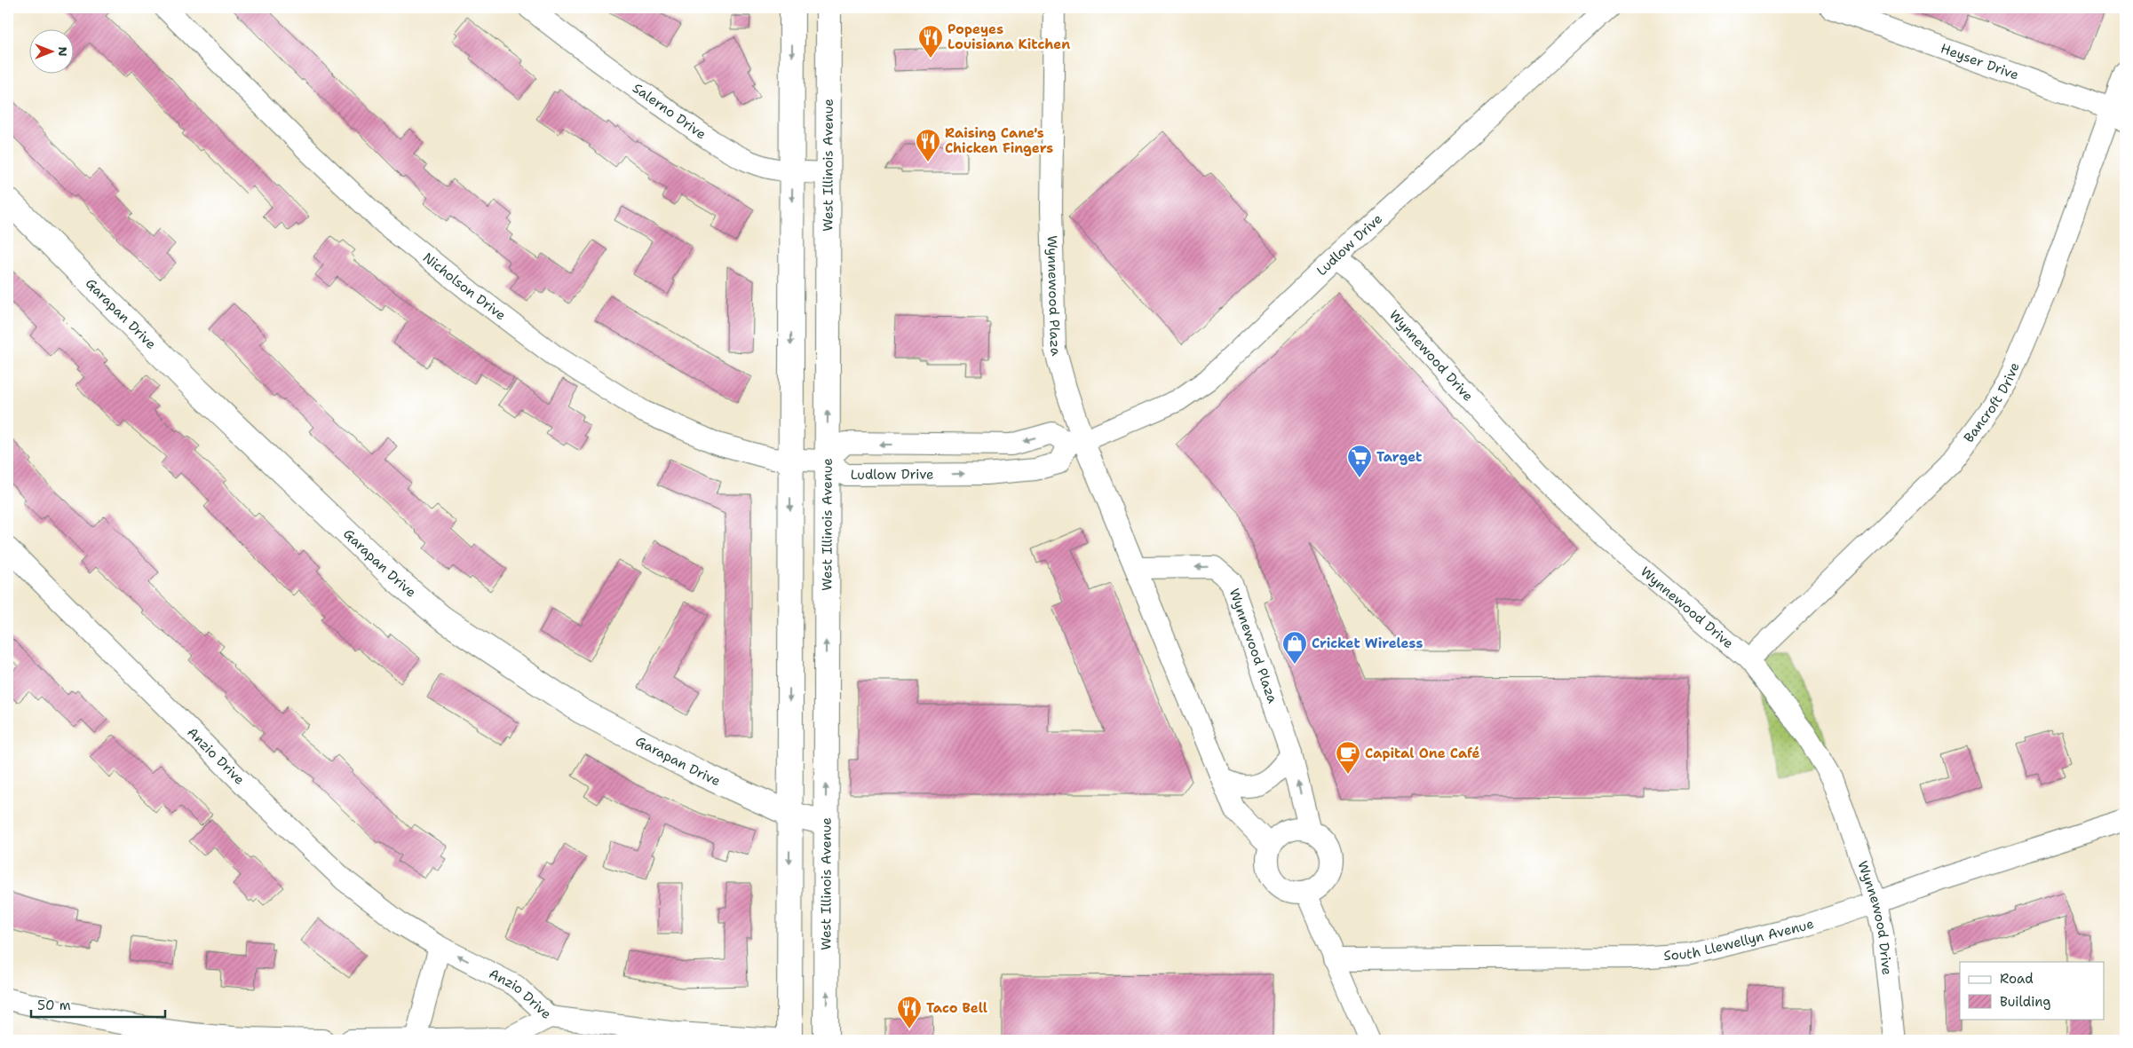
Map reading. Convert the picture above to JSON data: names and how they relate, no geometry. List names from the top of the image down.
{
  "streets": {
    "main road": ["West Illinois Avenue", "Garapan Drive"],
    "street": [
      "Heyser Drive",
      "Salerno Drive",
      "Ludlow Drive",
      "Nicholson Drive",
      "Wynnewood Plaza",
      "Wynnewood Drive",
      "Bancroft Drive",
      "Anzio Drive",
      "South Llewellyn Avenue"
    ]
  },
  "crossings": [
    ["Heyser Drive", "Bancroft Drive"],
    ["Salerno Drive", "West Illinois Avenue"],
    ["West Illinois Avenue", "Ludlow Drive"],
    ["West Illinois Avenue", "Nicholson Drive"],
    ["West Illinois Avenue", "Garapan Drive"],
    ["Ludlow Drive", "Nicholson Drive"],
    ["Ludlow Drive", "Wynnewood Plaza"],
    ["Ludlow Drive", "Wynnewood Drive"],
    ["Wynnewood Drive", "Bancroft Drive"],
    ["Wynnewood Drive", "South Llewellyn Avenue"]
  ],
  "places": {
    "restaurant": ["Popeyes Louisiana Kitchen", "Raising Cane's Chicken Fingers", "Taco Bell"],
    "supermarket": ["Target"],
    "shop": ["Cricket Wireless"],
    "cafe": ["Capital One Café"]
  },
  "legend": ["Road", "Building"],
  "scale_bar": "50 m",
  "north": "right"
}
